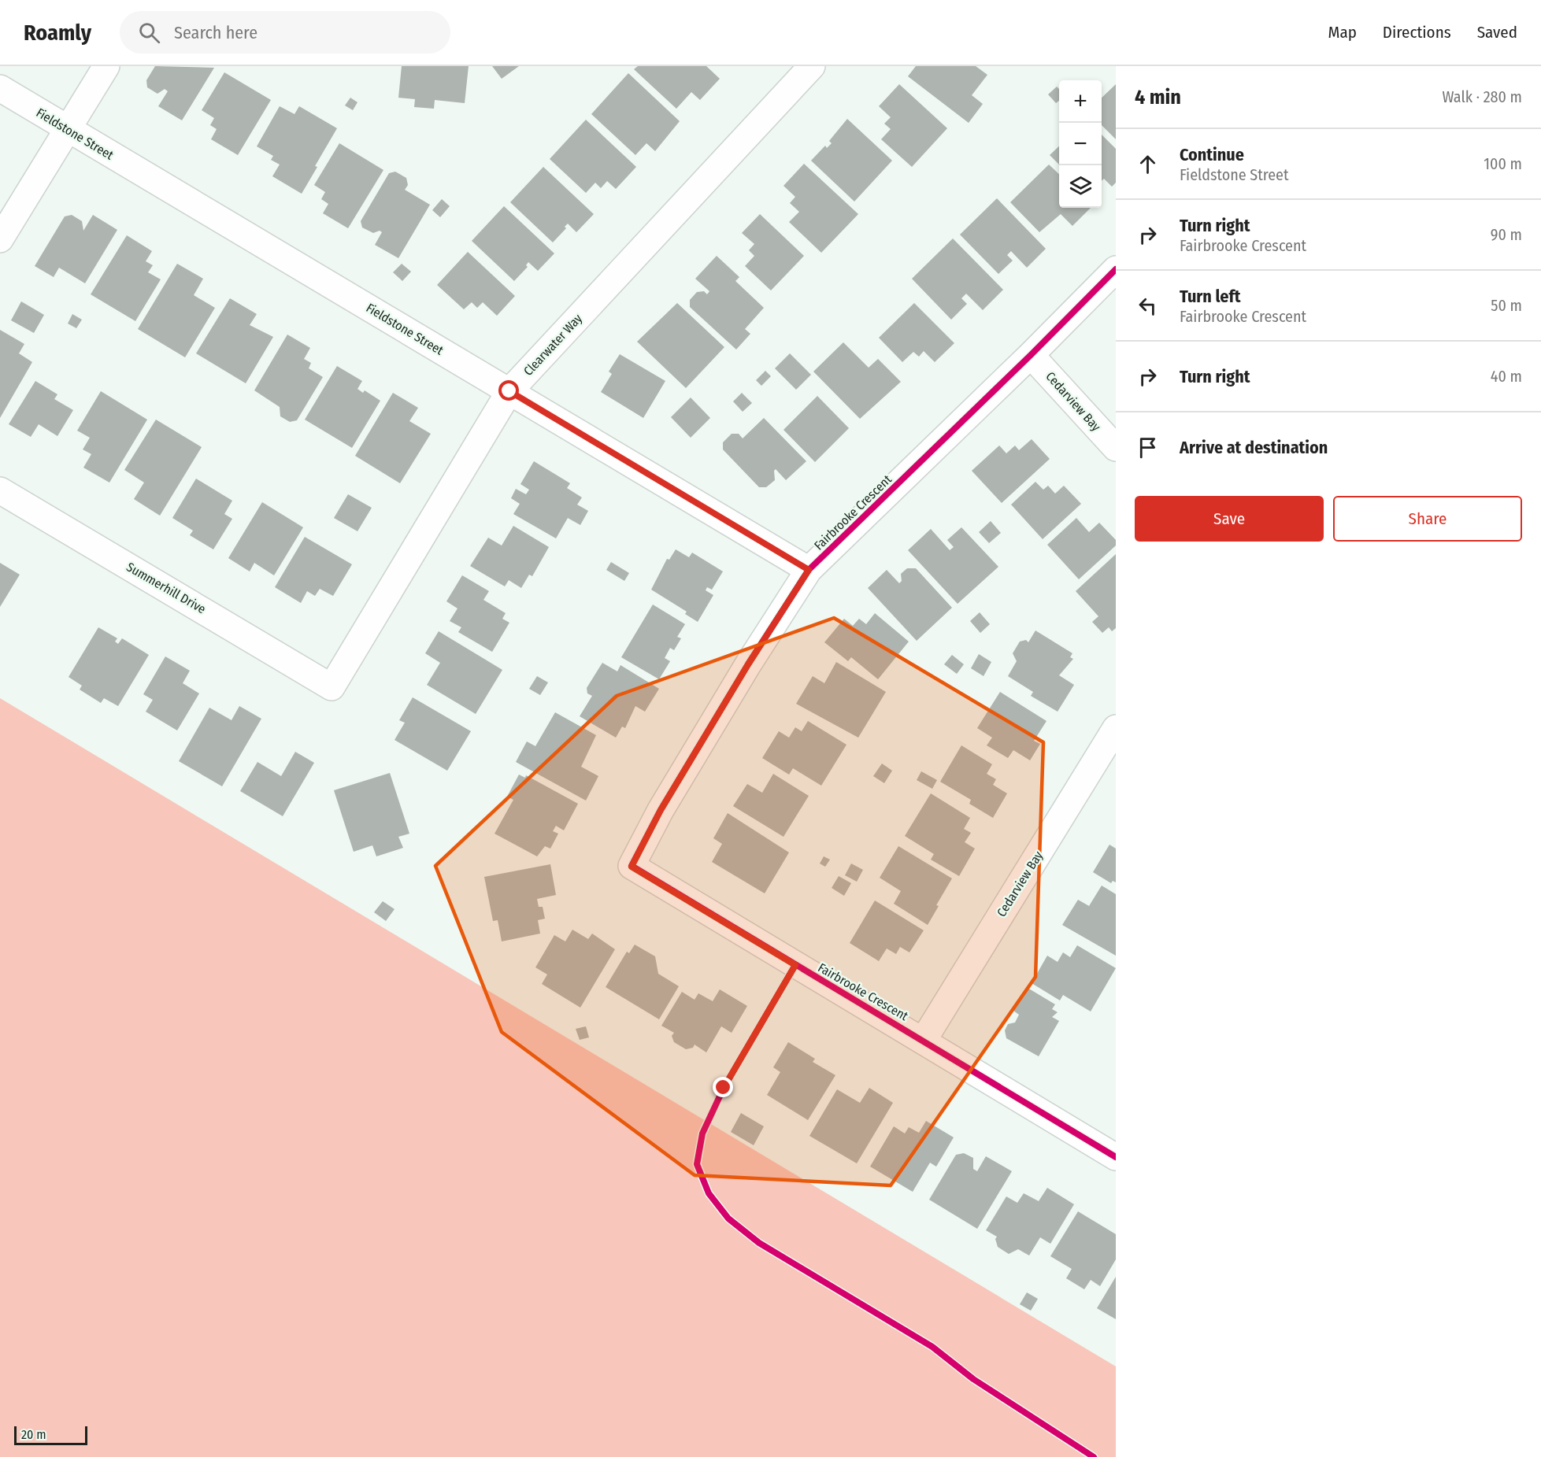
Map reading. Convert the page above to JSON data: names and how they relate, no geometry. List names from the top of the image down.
{
  "streets": {
    "street": [
      "Fieldstone Street",
      "Clearwater Way",
      "Cedarview Bay",
      "Fairbrooke Crescent",
      "Summerhill Drive"
    ]
  },
  "crossings": [
    ["Fieldstone Street", "Clearwater Way"],
    ["Fieldstone Street", "Fairbrooke Crescent"],
    ["Clearwater Way", "Summerhill Drive"],
    ["Cedarview Bay", "Fairbrooke Crescent"]
  ],
  "scale_bar": "20 m",
  "page": {
    "header": "Roamly",
    "search": "Search here",
    "nav": ["Map", "Directions", "Saved"],
    "heading": ["4 min", "Walk · 280 m"],
    "map_buttons": ["+", "−"],
    "list": [
      ["Continue", "Fieldstone Street", "100 m"],
      ["Turn right", "Fairbrooke Crescent", "90 m"],
      ["Turn left", "Fairbrooke Crescent", "50 m"],
      ["Turn right", "40 m"],
      "Arrive at destination"
    ],
    "buttons": ["Save", "Share"],
    "scale": "20 m"
  }
}
